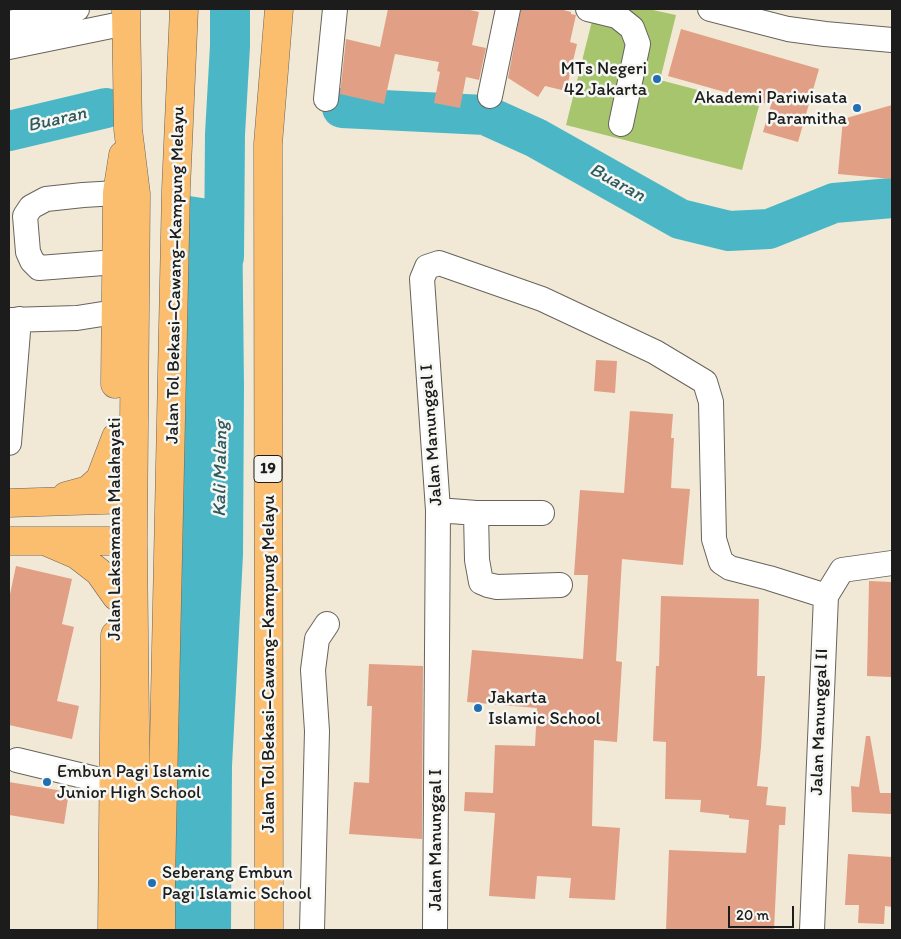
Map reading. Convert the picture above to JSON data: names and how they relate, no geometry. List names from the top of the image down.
{
  "streets": {
    "main road": ["Jalan Tol Bekasi–Cawang–Kampung Melayu", "19", "Jalan Laksamana Malahayati"],
    "street": ["Jalan Manunggal I", "Jalan Manunggal II"]
  },
  "crossings": [
    ["Jalan Manunggal I", "Jalan Manunggal II"]
  ],
  "water": ["Buaran", "Kali Malang"],
  "places": [
    "MTs Negeri 42 Jakarta",
    "Akademi Pariwisata Paramitha",
    "Jakarta Islamic School",
    "Embun Pagi Islamic Junior High School",
    "Seberang Embun Pagi Islamic School"
  ],
  "scale_bar": "20 m"
}
